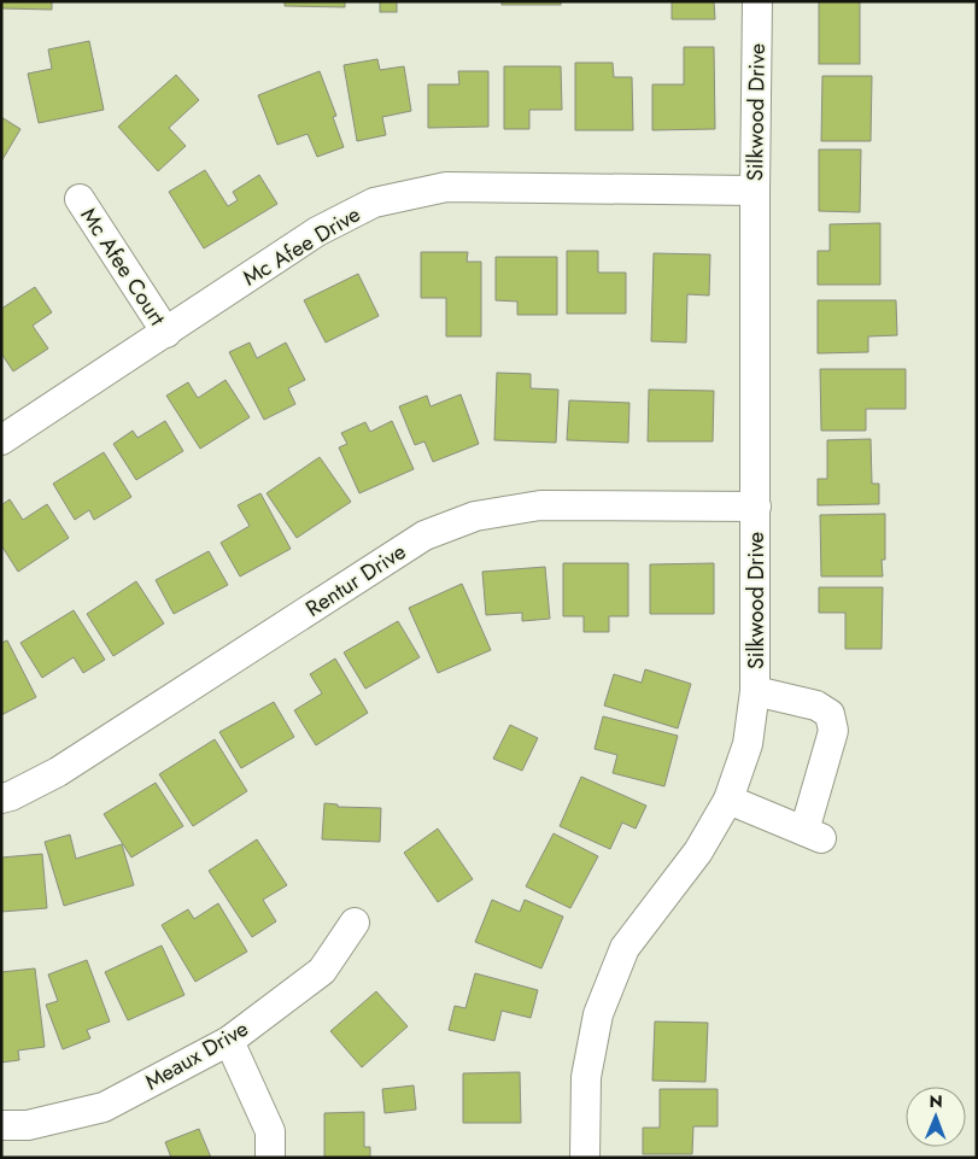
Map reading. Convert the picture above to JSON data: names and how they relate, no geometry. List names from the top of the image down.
{
  "streets": {
    "street": [
      "Silkwood Drive",
      "Mc Afee Drive",
      "Mc Afee Court",
      "Rentur Drive",
      "Meaux Drive"
    ]
  },
  "crossings": [
    ["Silkwood Drive", "Mc Afee Drive"],
    ["Silkwood Drive", "Rentur Drive"],
    ["Mc Afee Drive", "Mc Afee Court"]
  ],
  "north": "top"
}
